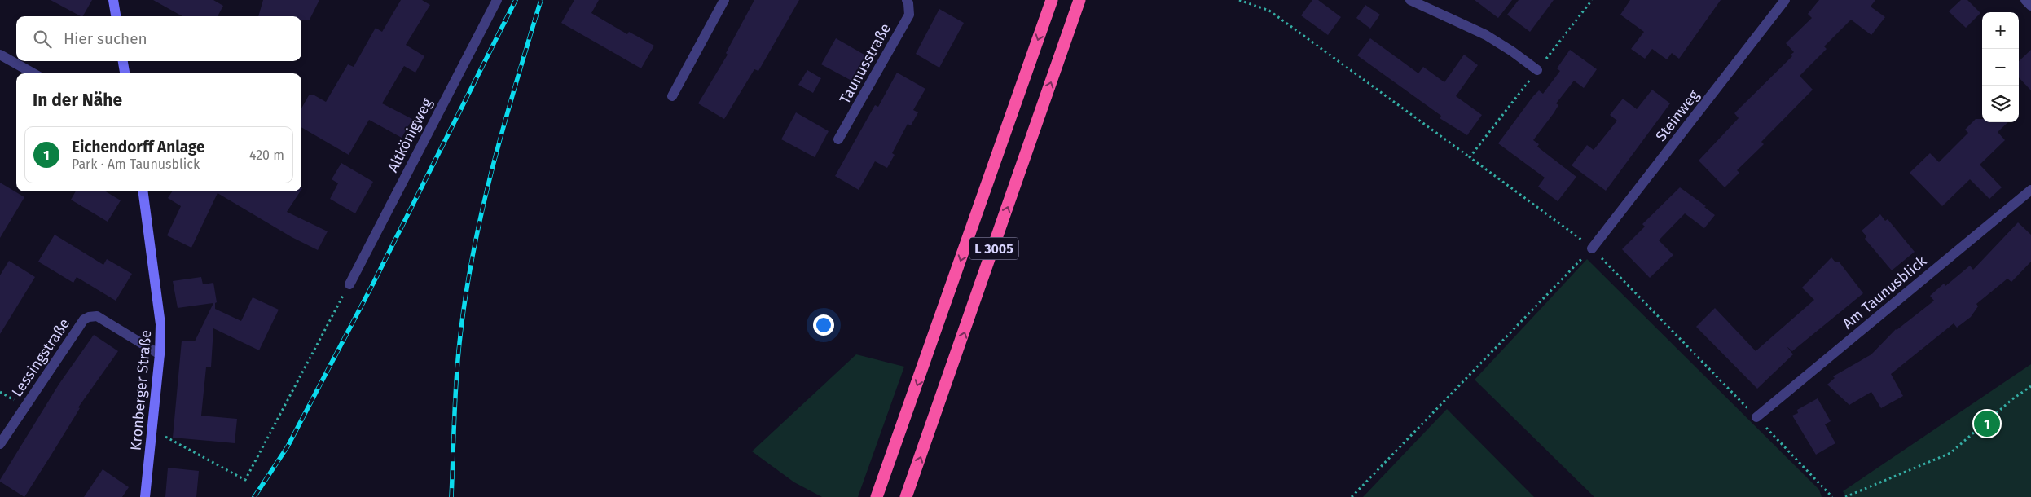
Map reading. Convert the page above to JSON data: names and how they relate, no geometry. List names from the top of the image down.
{
  "streets": {
    "highway": ["L 3005"],
    "street": [
      "Taunusstraße",
      "Steinweg",
      "Altkönigweg",
      "Am Taunusblick",
      "Lessingstraße",
      "Kronberger Straße"
    ]
  },
  "crossings": [
    ["Lessingstraße", "Kronberger Straße"]
  ],
  "page": {
    "map_buttons": ["+", "−"],
    "search": "Hier suchen",
    "heading": "In der Nähe",
    "list": [
      {
        "mark": "1",
        "name": "Eichendorff Anlage",
        "note": "Park · Am Taunusblick",
        "value": "420 m"
      }
    ],
    "pins": "1"
  }
}
